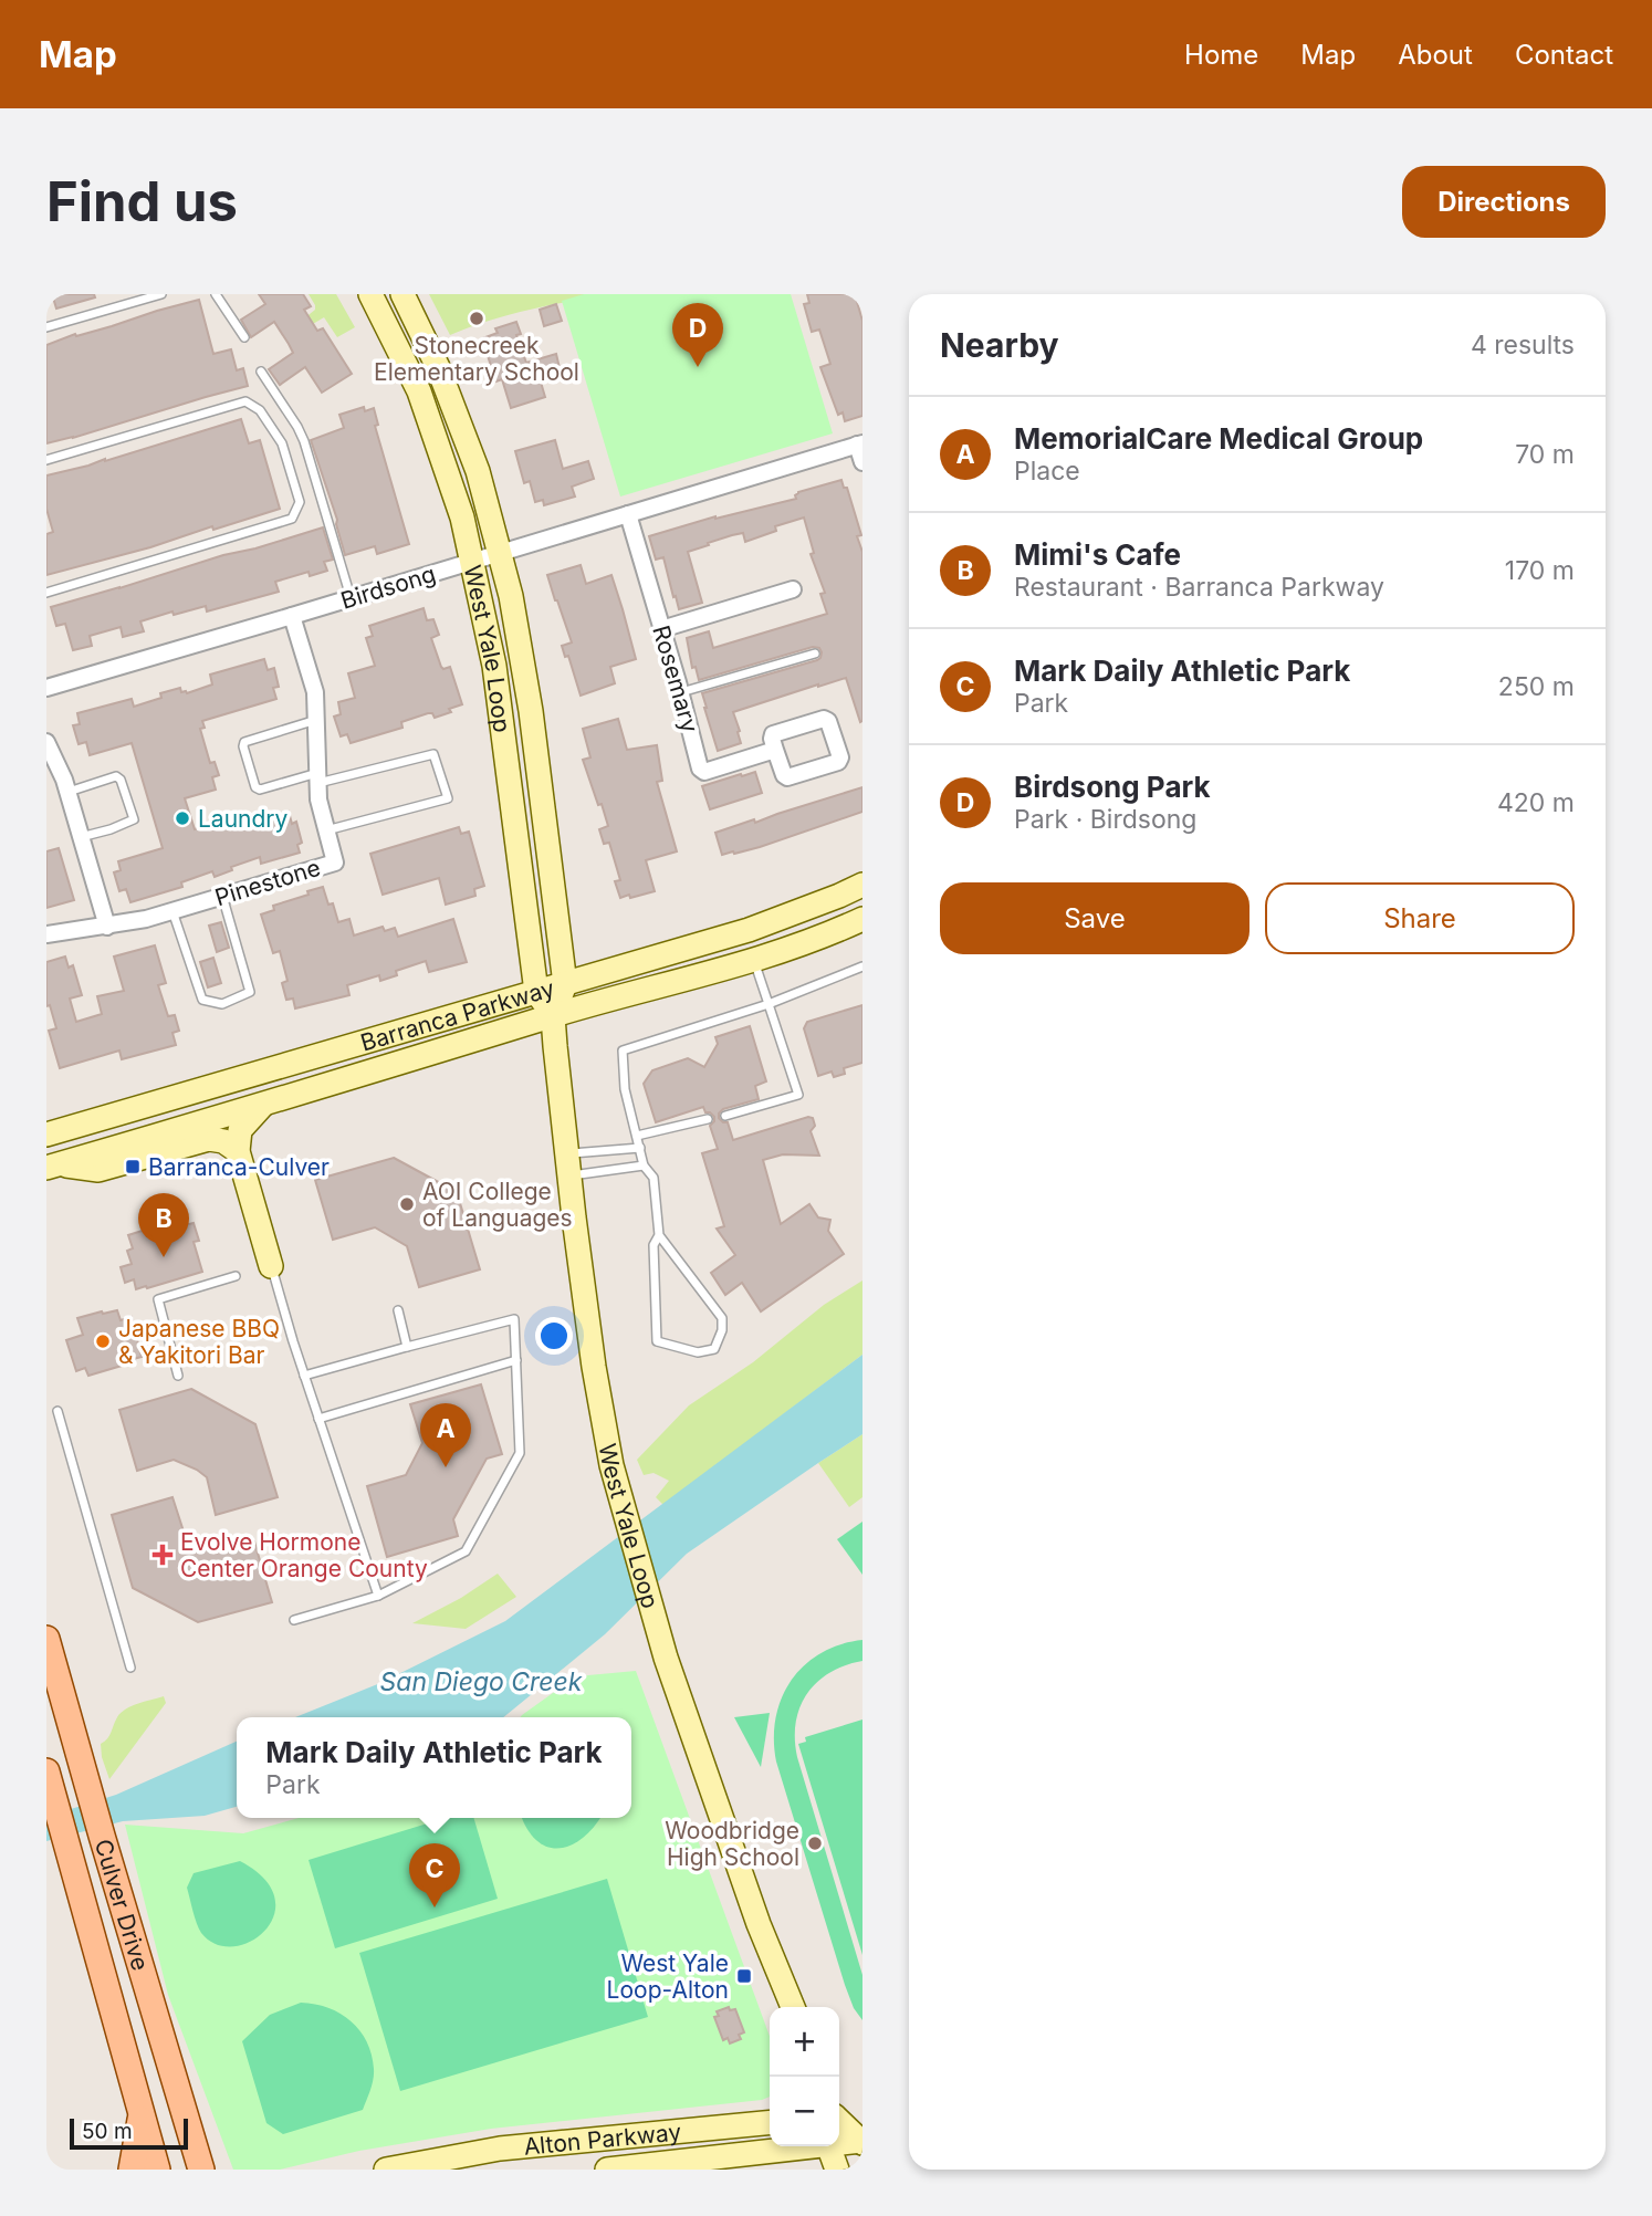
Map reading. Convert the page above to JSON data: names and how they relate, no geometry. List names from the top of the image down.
{
  "streets": {
    "main road": [
      "West Yale Loop",
      "Barranca Parkway",
      "Culver Drive",
      "Alton Parkway"
    ],
    "street": ["Birdsong", "Rosemary", "Pinestone"]
  },
  "crossings": [
    ["Birdsong", "West Yale Loop"],
    ["Birdsong", "Rosemary"],
    ["Birdsong", "Pinestone"],
    ["West Yale Loop", "Barranca Parkway"]
  ],
  "water": ["San Diego Creek"],
  "places": {
    "other": [
      "Stonecreek Elementary School",
      "Laundry",
      "AOI College of Languages",
      "Japanese BBQ & Yakitori Bar",
      "Woodbridge High School"
    ],
    "transit": ["Barranca-Culver", "West Yale Loop-Alton"],
    "health": ["Evolve Hormone Center Orange County"]
  },
  "scale_bar": "50 m",
  "page": {
    "header": "Map",
    "nav": [
      "Home",
      "Map",
      "About",
      "Contact"
    ],
    "buttons": [
      "Directions",
      ["Save", "Share"]
    ],
    "title": "Find us",
    "heading": ["Nearby", "4 results"],
    "pins": [
      "D",
      "B",
      "A",
      "C"
    ],
    "list": [
      {
        "mark": "A",
        "name": "MemorialCare Medical Group",
        "note": "Place",
        "value": "70 m"
      },
      {
        "mark": "B",
        "name": "Mimi's Cafe",
        "note": "Restaurant · Barranca Parkway",
        "value": "170 m"
      },
      {
        "mark": "C",
        "name": "Mark Daily Athletic Park",
        "note": "Park",
        "value": "250 m"
      },
      {
        "mark": "D",
        "name": "Birdsong Park",
        "note": "Park · Birdsong",
        "value": "420 m"
      }
    ],
    "popup": ["Mark Daily Athletic Park", "Park"],
    "map_buttons": ["+", "−"],
    "scale": "50 m"
  }
}
